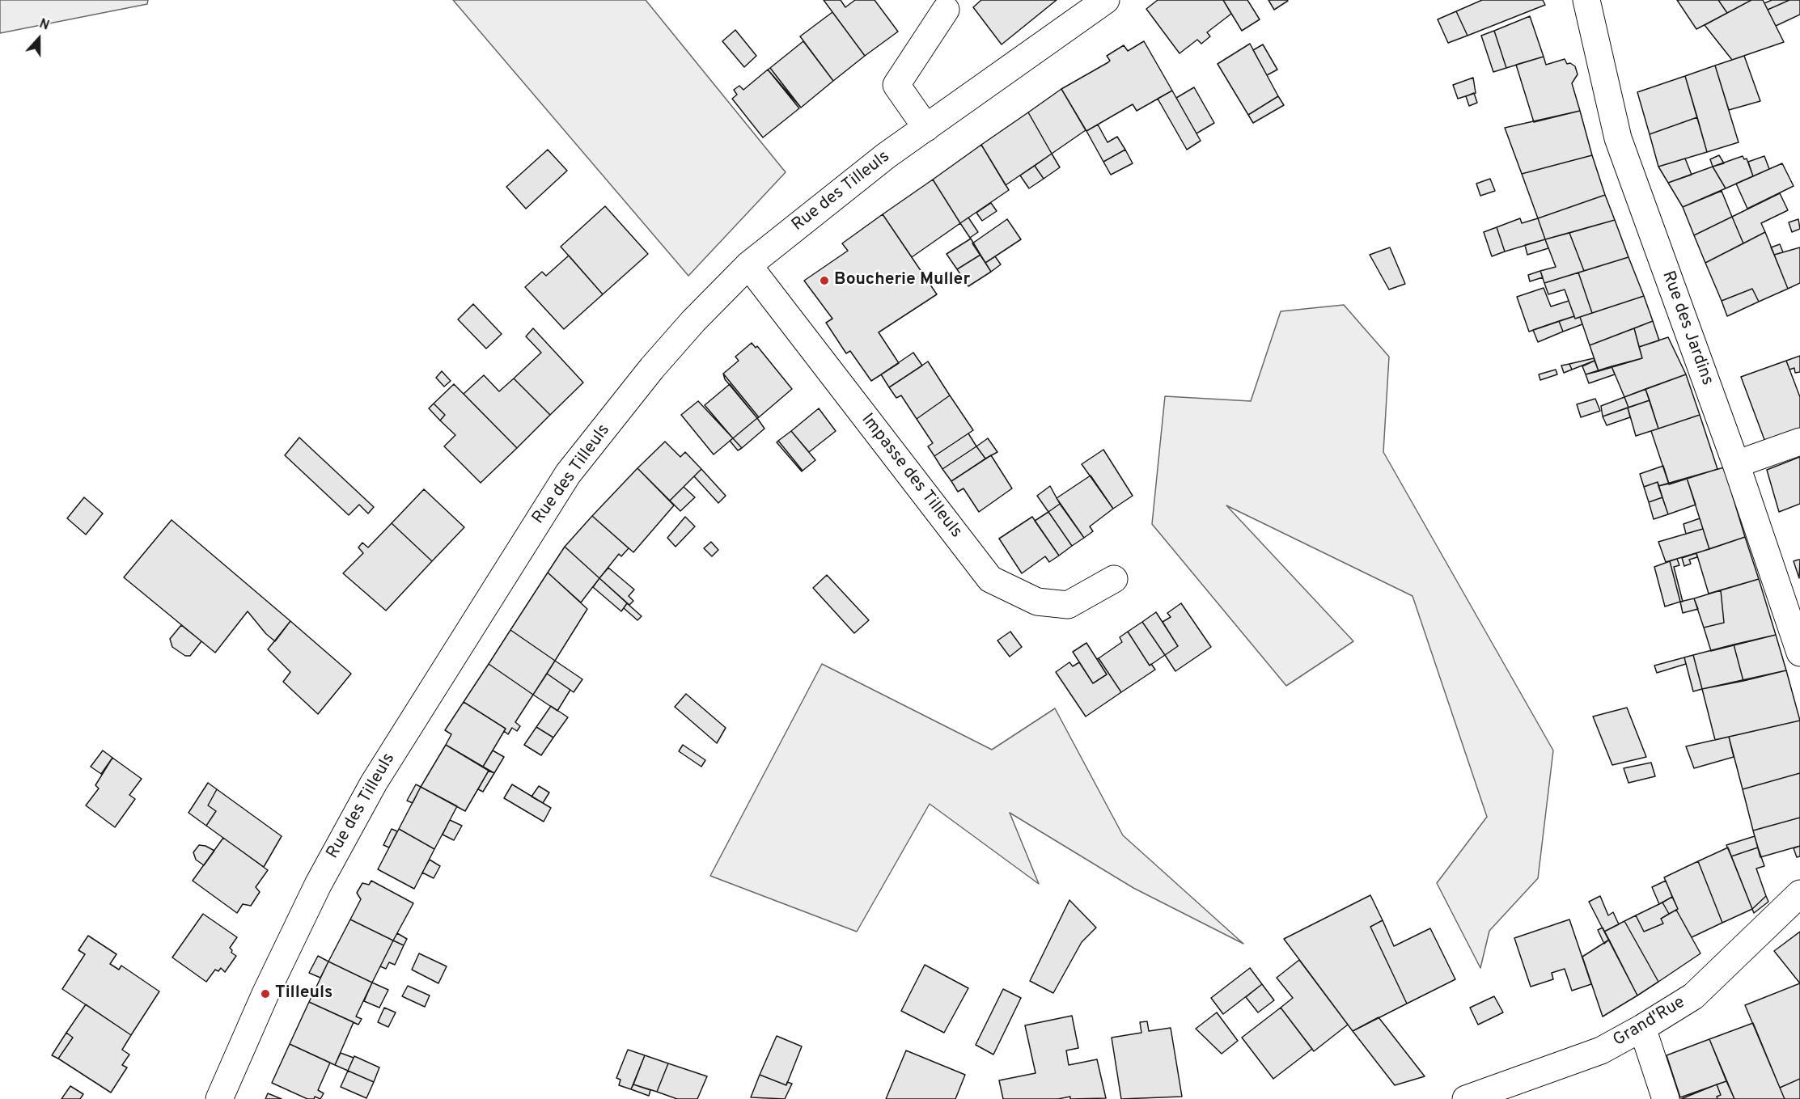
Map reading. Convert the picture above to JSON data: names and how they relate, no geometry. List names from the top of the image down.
{
  "streets": {
    "street": [
      "Rue des Tilleuls",
      "Rue des Jardins",
      "Impasse des Tilleuls",
      "Grand'Rue"
    ]
  },
  "crossings": [
    ["Rue des Tilleuls", "Impasse des Tilleuls"]
  ],
  "places": ["Boucherie Muller", "Tilleuls"],
  "north": "top"
}
